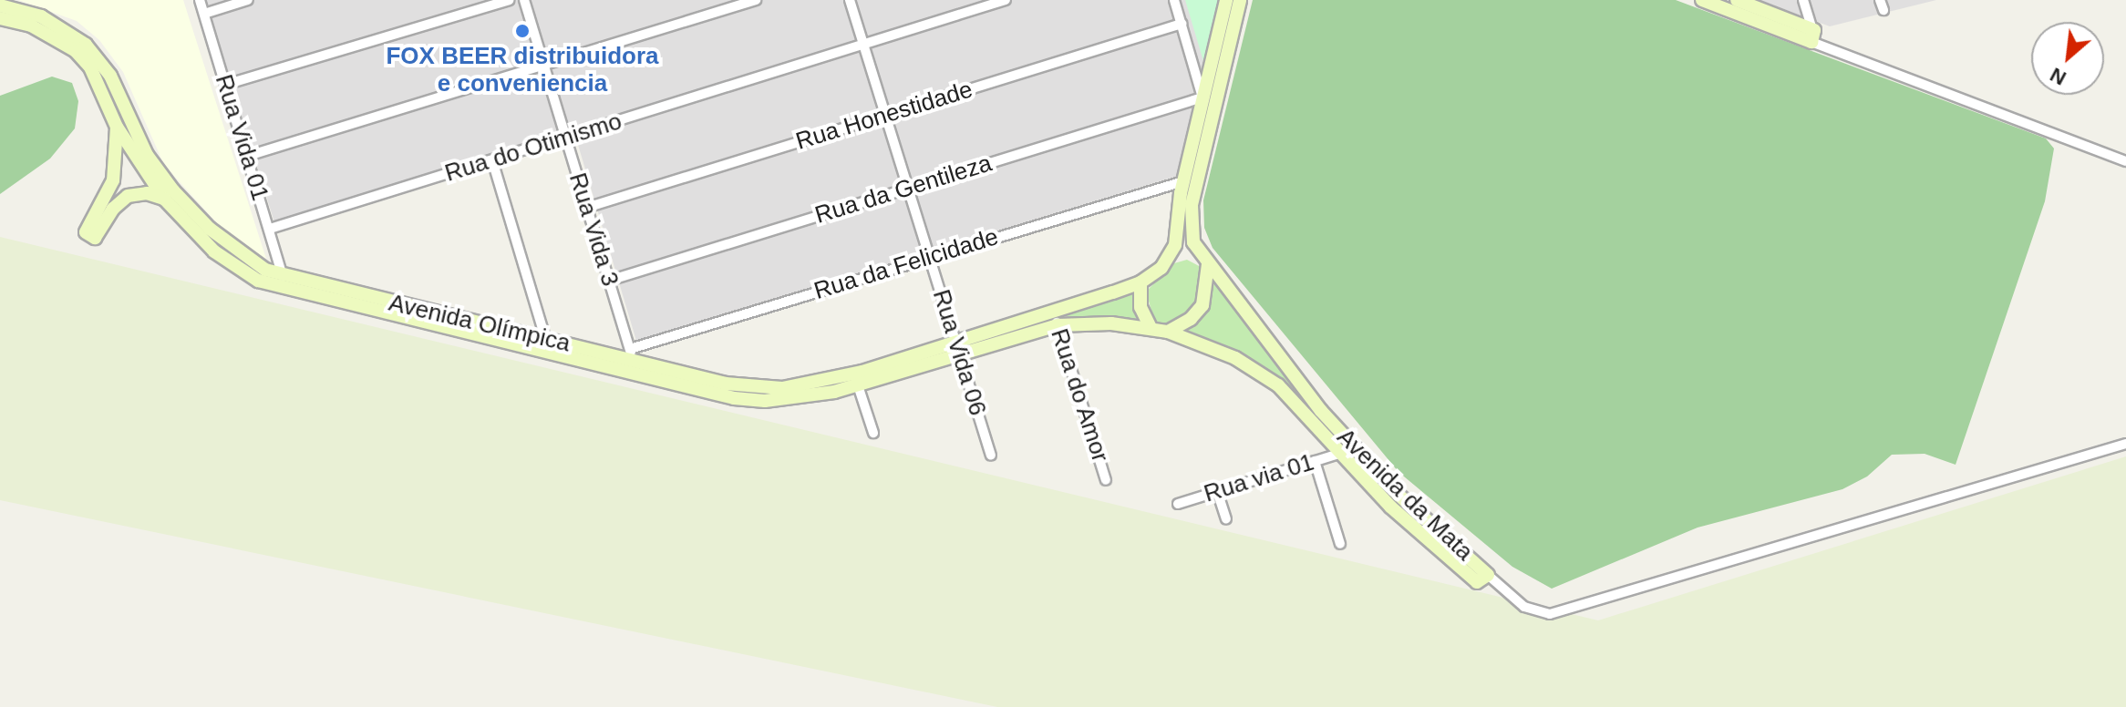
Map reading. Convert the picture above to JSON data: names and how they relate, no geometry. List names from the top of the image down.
{
  "streets": {
    "street": [
      "Rua Honestidade",
      "Rua Vida 01",
      "Rua do Otimismo",
      "Rua da Gentileza",
      "Rua Vida 3",
      "Rua da Felicidade",
      "Avenida Olímpica",
      "Rua Vida 06",
      "Rua do Amor",
      "Rua via 01",
      "Avenida da Mata"
    ]
  },
  "crossings": [
    ["Rua Honestidade", "Rua Vida 3"],
    ["Rua Honestidade", "Rua Vida 06"],
    ["Rua Vida 01", "Rua do Otimismo"],
    ["Rua Vida 01", "Avenida Olímpica"],
    ["Rua do Otimismo", "Rua Vida 3"],
    ["Rua do Otimismo", "Rua Vida 06"],
    ["Rua da Gentileza", "Rua Vida 3"],
    ["Rua da Gentileza", "Rua Vida 06"],
    ["Rua Vida 3", "Rua da Felicidade"],
    ["Rua Vida 3", "Avenida Olímpica"],
    ["Rua da Felicidade", "Avenida Olímpica"],
    ["Rua da Felicidade", "Rua Vida 06"],
    ["Avenida Olímpica", "Rua Vida 06"],
    ["Avenida Olímpica", "Rua do Amor"],
    ["Avenida Olímpica", "Avenida da Mata"],
    ["Rua via 01", "Avenida da Mata"]
  ],
  "places": ["FOX BEER distribuidora e conveniencia"],
  "north": "bottom left"
}
